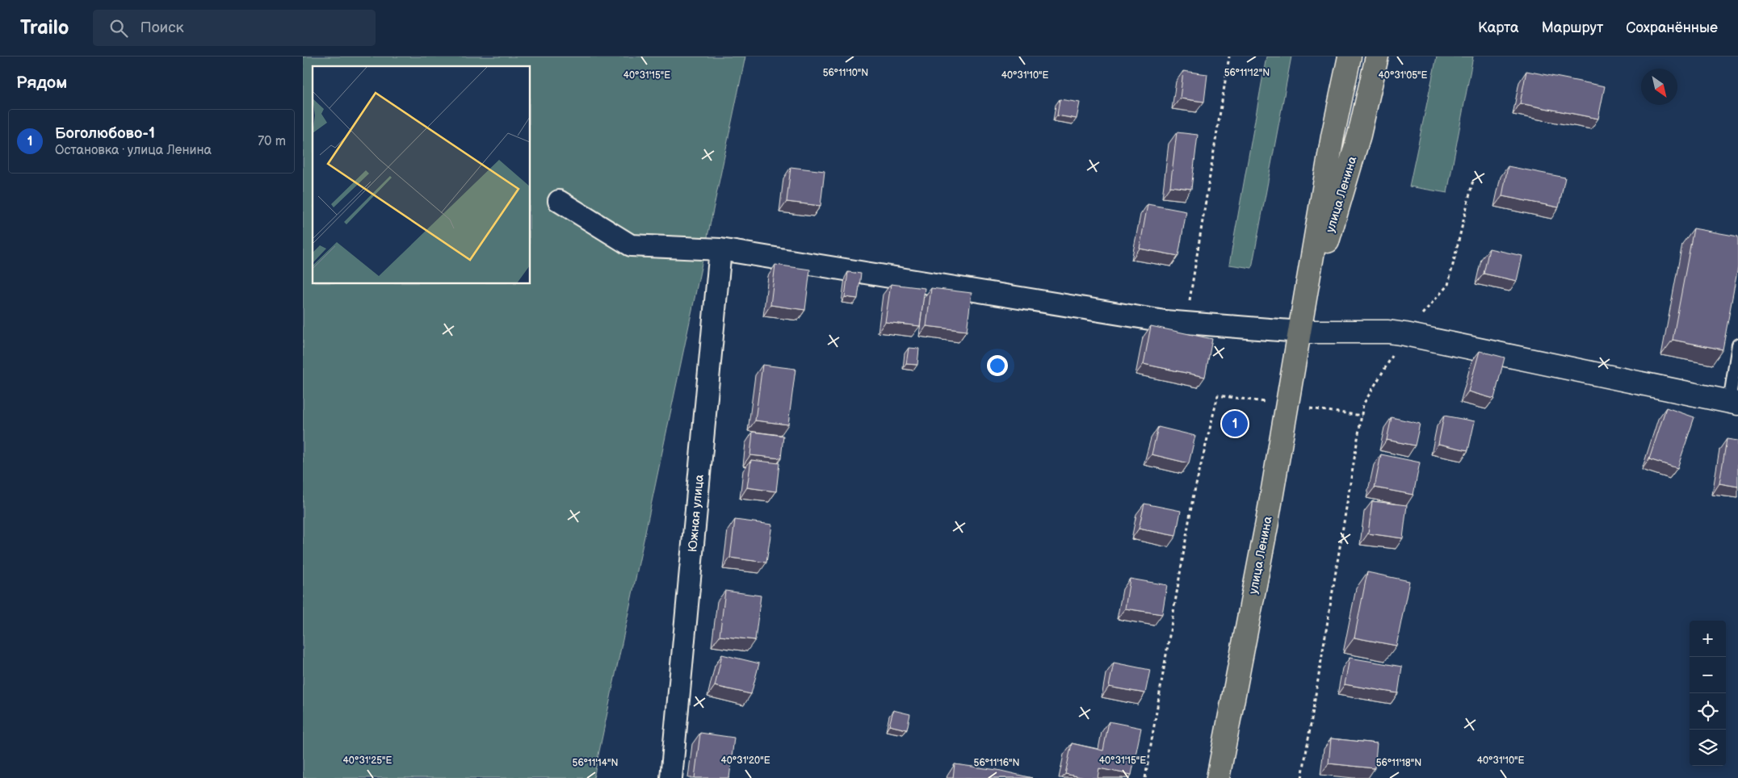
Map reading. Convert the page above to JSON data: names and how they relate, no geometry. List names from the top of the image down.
{
  "streets": {
    "highway": ["улица Ленина"],
    "street": ["Южная улица"]
  },
  "north": "bottom right",
  "page": {
    "header": "Trailo",
    "search": "Поиск",
    "nav": ["Карта", "Маршрут", "Сохранённые"],
    "heading": "Рядом",
    "list": [
      {
        "mark": "1",
        "name": "Боголюбово-1",
        "note": "Остановка · улица Ленина",
        "value": "70 m"
      }
    ],
    "pins": "1",
    "map_buttons": ["+", "−"]
  },
  "coordinates": [
    "56°11'10\"N",
    "56°11'12\"N",
    "40°31'15\"E",
    "40°31'10\"E",
    "40°31'05\"E",
    "40°31'25\"E",
    "40°31'20\"E",
    "56°11'14\"N",
    "56°11'16\"N",
    "56°11'18\"N"
  ]
}
